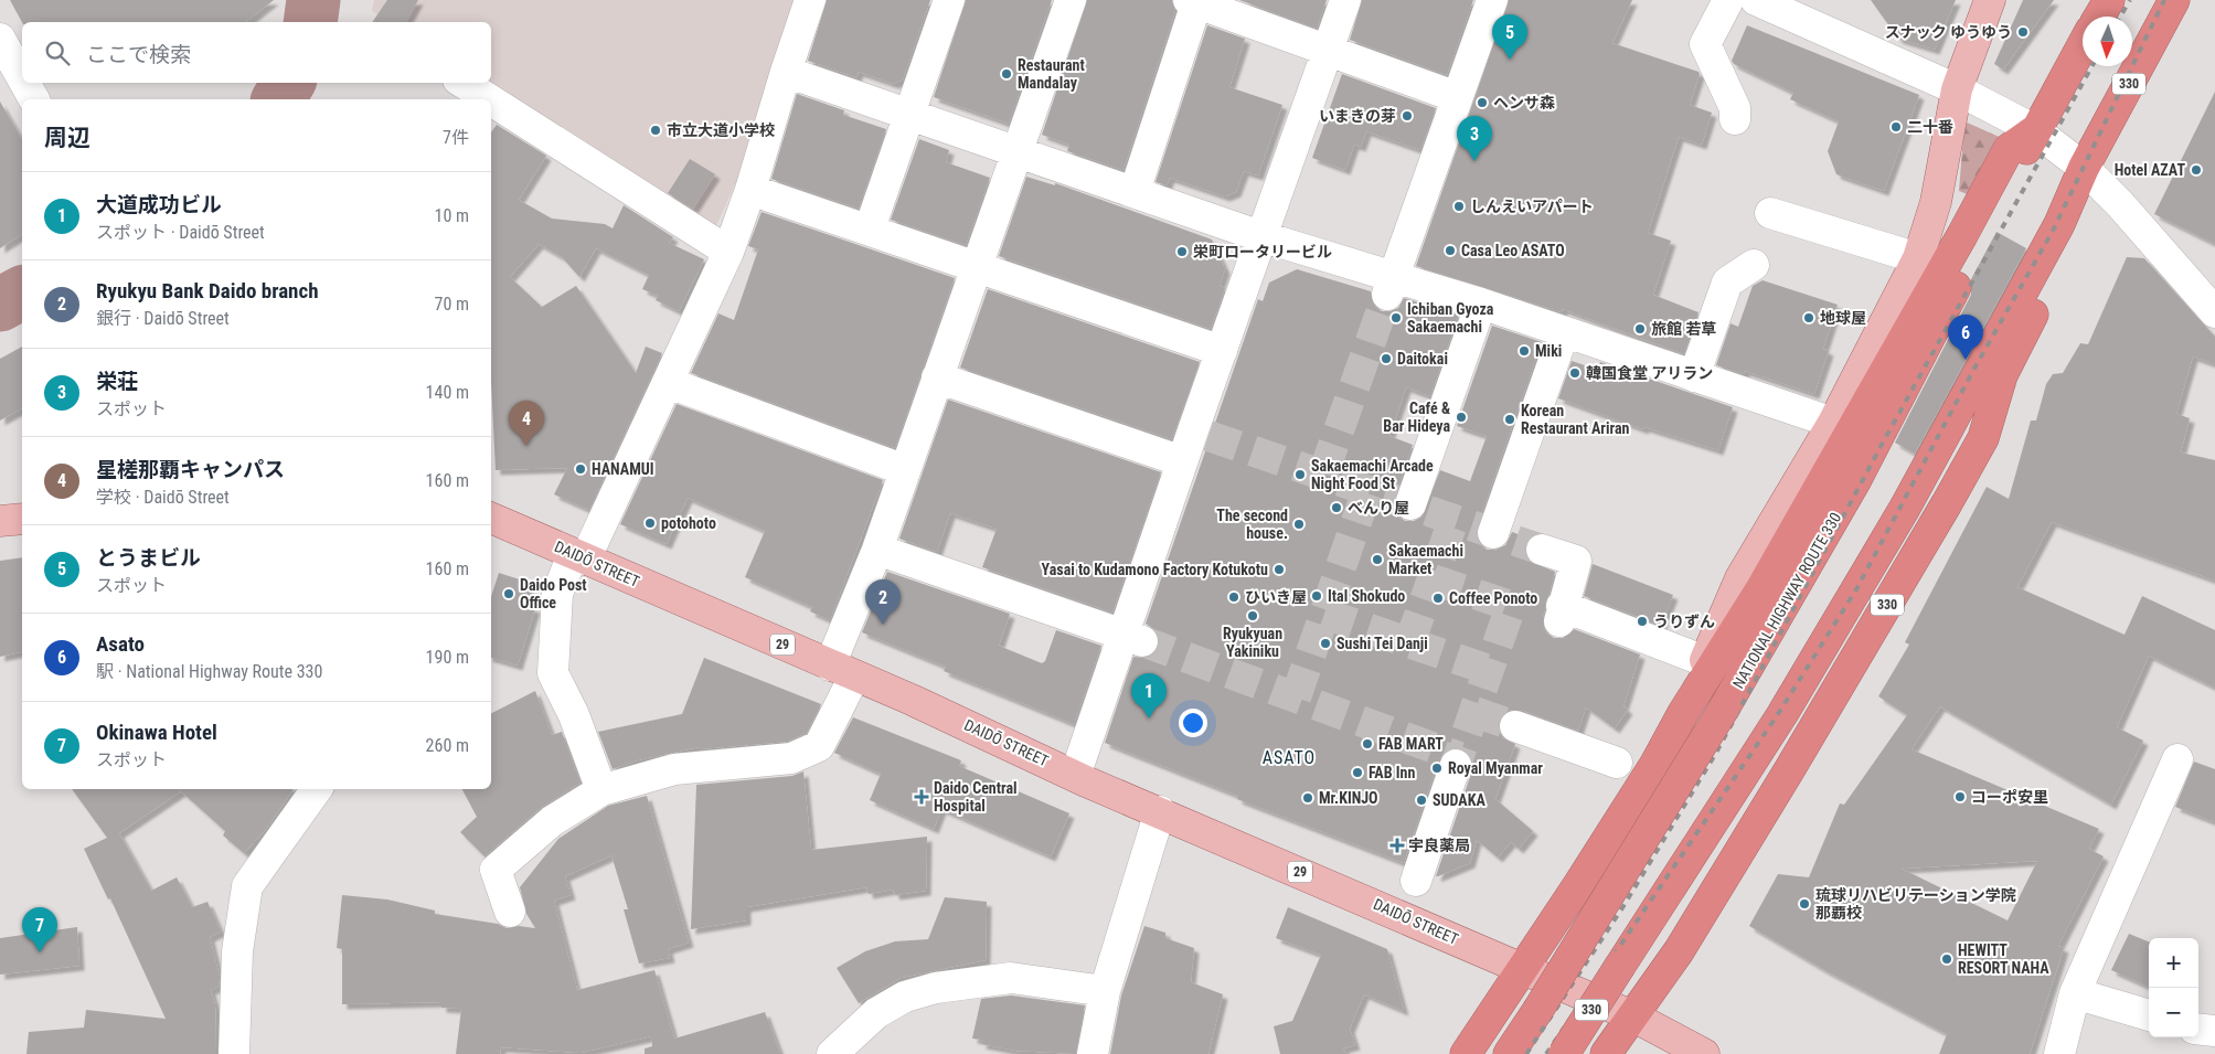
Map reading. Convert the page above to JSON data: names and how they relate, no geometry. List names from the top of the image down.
{
  "streets": {
    "highway": ["330", "NATIONAL HIGHWAY ROUTE 330"],
    "main road": ["DAIDŌ STREET", "29"]
  },
  "crossings": [
    ["330", "29"],
    ["DAIDŌ STREET", "29"]
  ],
  "districts": ["ASATO"],
  "places": {
    "other": [
      "スナック ゆうゆう",
      "Restaurant Mandalay",
      "ヘンサ森",
      "いまきの芽",
      "二十番",
      "市立大道小学校",
      "Hotel AZAT",
      "しんえいアパート",
      "Casa Leo ASATO",
      "栄町ロータリービル",
      "Ichiban Gyoza Sakaemachi",
      "地球屋",
      "旅館 若草",
      "Miki",
      "Daitokai",
      "韓国食堂 アリラン",
      "Café & Bar Hideya",
      "Korean Restaurant Ariran",
      "HANAMUI",
      "Sakaemachi Arcade Night Food St",
      "べんり屋",
      "potohoto",
      "The second house.",
      "Sakaemachi Market",
      "Yasai to Kudamono Factory Kotukotu",
      "Daido Post Office",
      "Ital Shokudo",
      "ひいき屋",
      "Coffee Ponoto",
      "Ryukyuan Yakiniku",
      "うりずん",
      "Sushi Tei Danji",
      "FAB MART",
      "Royal Myanmar",
      "FAB Inn",
      "コーポ安里",
      "Mr.KINJO",
      "SUDAKA",
      "琉球リハビリテーション学院 那覇校",
      "HEWITT RESORT NAHA"
    ],
    "health": ["Daido Central Hospital", "宇良薬局"]
  },
  "north": "bottom",
  "page": {
    "pins": [
      "5",
      "3",
      "6",
      "4",
      "2",
      "1",
      "7"
    ],
    "search": "ここで検索",
    "heading": ["周辺", "7件"],
    "list": [
      {
        "mark": "1",
        "name": "大道成功ビル",
        "note": "スポット · Daidō Street",
        "value": "10 m"
      },
      {
        "mark": "2",
        "name": "Ryukyu Bank Daido branch",
        "note": "銀行 · Daidō Street",
        "value": "70 m"
      },
      {
        "mark": "3",
        "name": "栄荘",
        "note": "スポット",
        "value": "140 m"
      },
      {
        "mark": "4",
        "name": "星槎那覇キャンパス",
        "note": "学校 · Daidō Street",
        "value": "160 m"
      },
      {
        "mark": "5",
        "name": "とうまビル",
        "note": "スポット",
        "value": "160 m"
      },
      {
        "mark": "6",
        "name": "Asato",
        "note": "駅 · National Highway Route 330",
        "value": "190 m"
      },
      {
        "mark": "7",
        "name": "Okinawa Hotel",
        "note": "スポット",
        "value": "260 m"
      }
    ],
    "map_buttons": ["+", "−"]
  }
}
